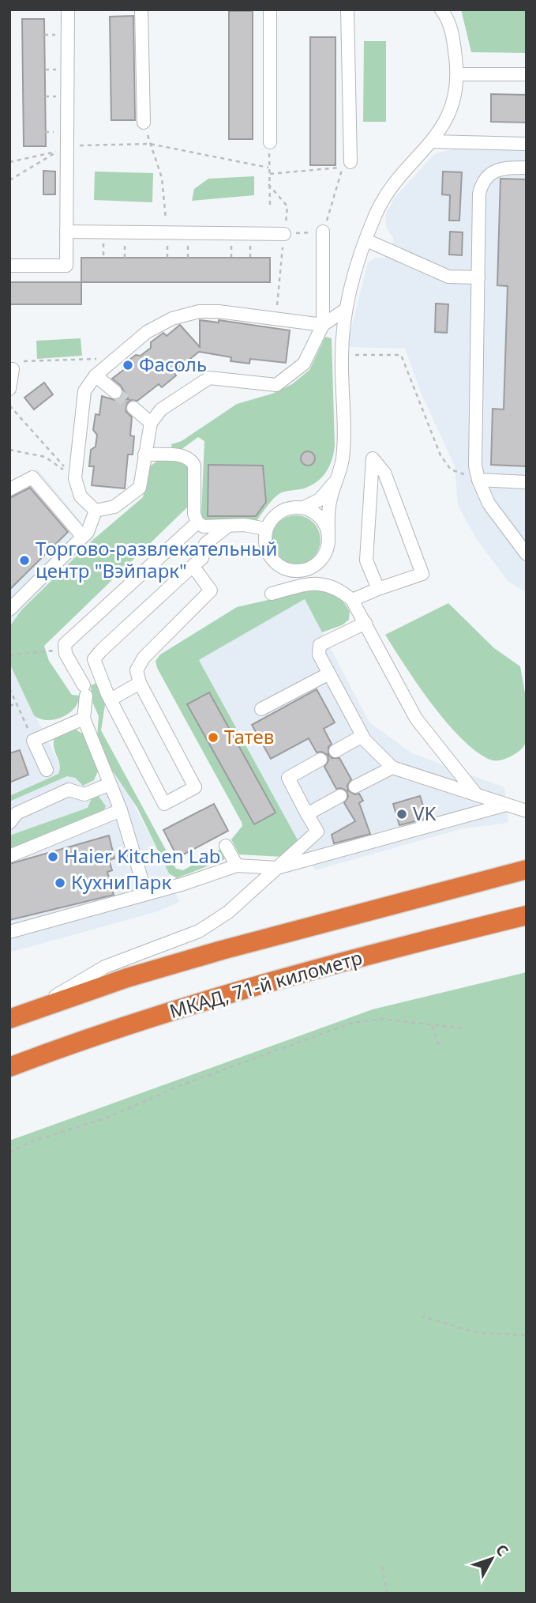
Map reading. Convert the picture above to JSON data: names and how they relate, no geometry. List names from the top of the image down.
{
  "streets": {
    "highway": ["МКАД, 71-й километр"]
  },
  "places": [
    "Фасоль",
    "Торгово-развлекательный центр \"Вэйпарк\"",
    "Татев",
    "VK",
    "Haier Kitchen Lab",
    "КухниПарк"
  ],
  "north": "top right"
}
